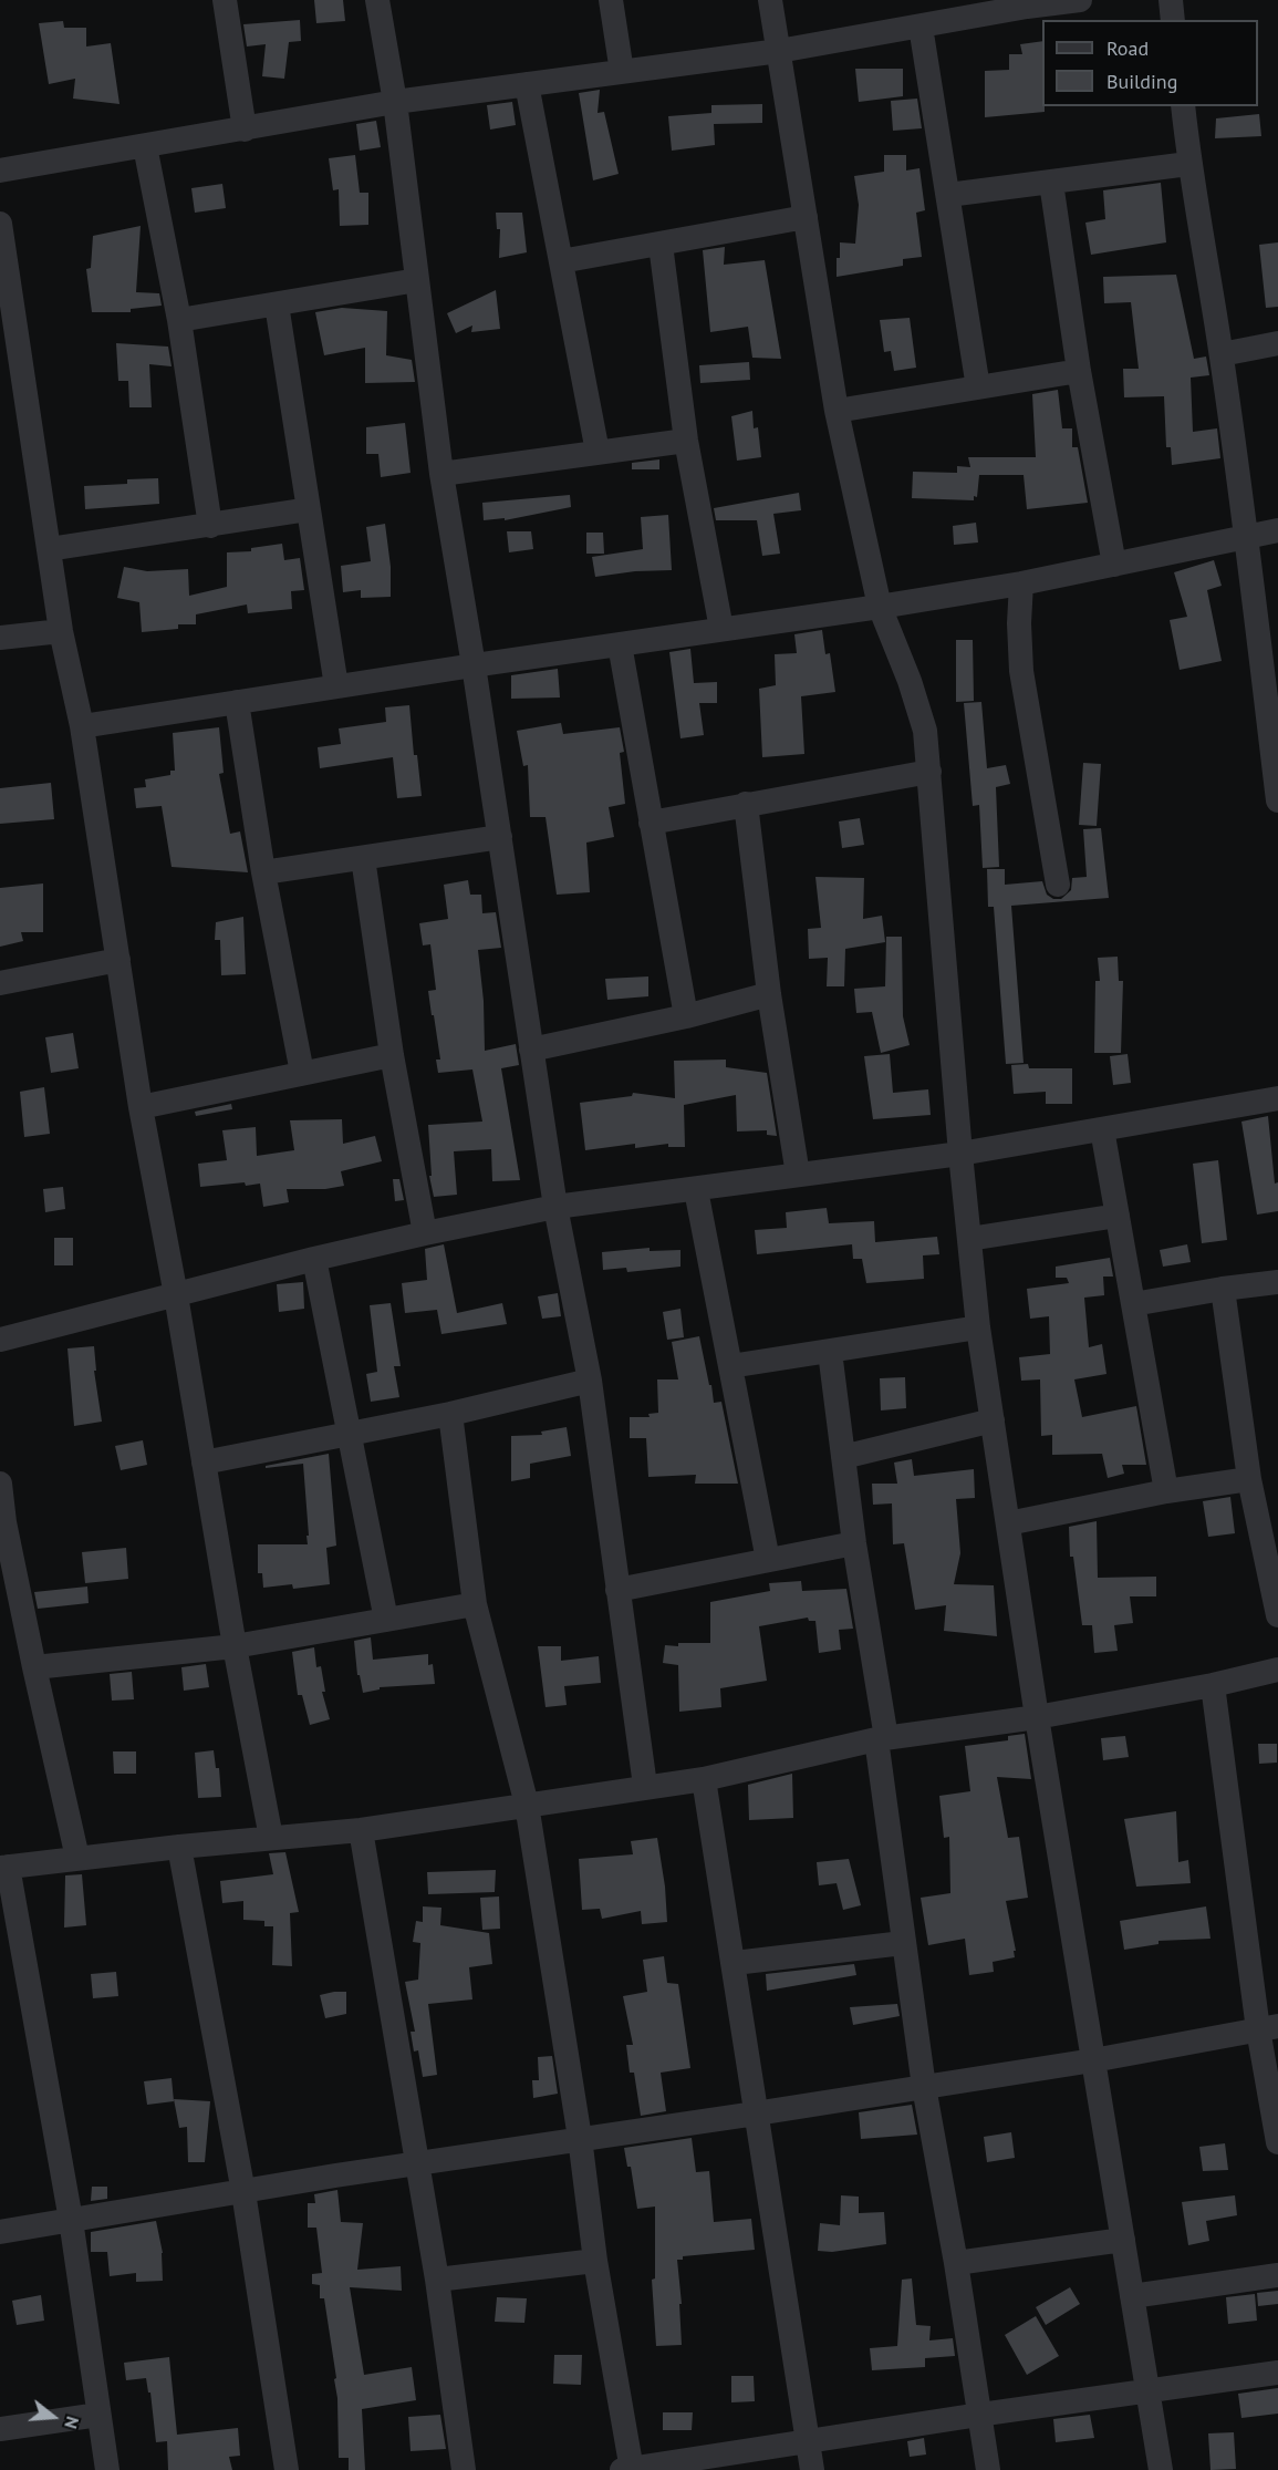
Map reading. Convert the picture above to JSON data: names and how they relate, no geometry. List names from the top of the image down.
{
  "legend": ["Road", "Building"],
  "north": "right"
}
